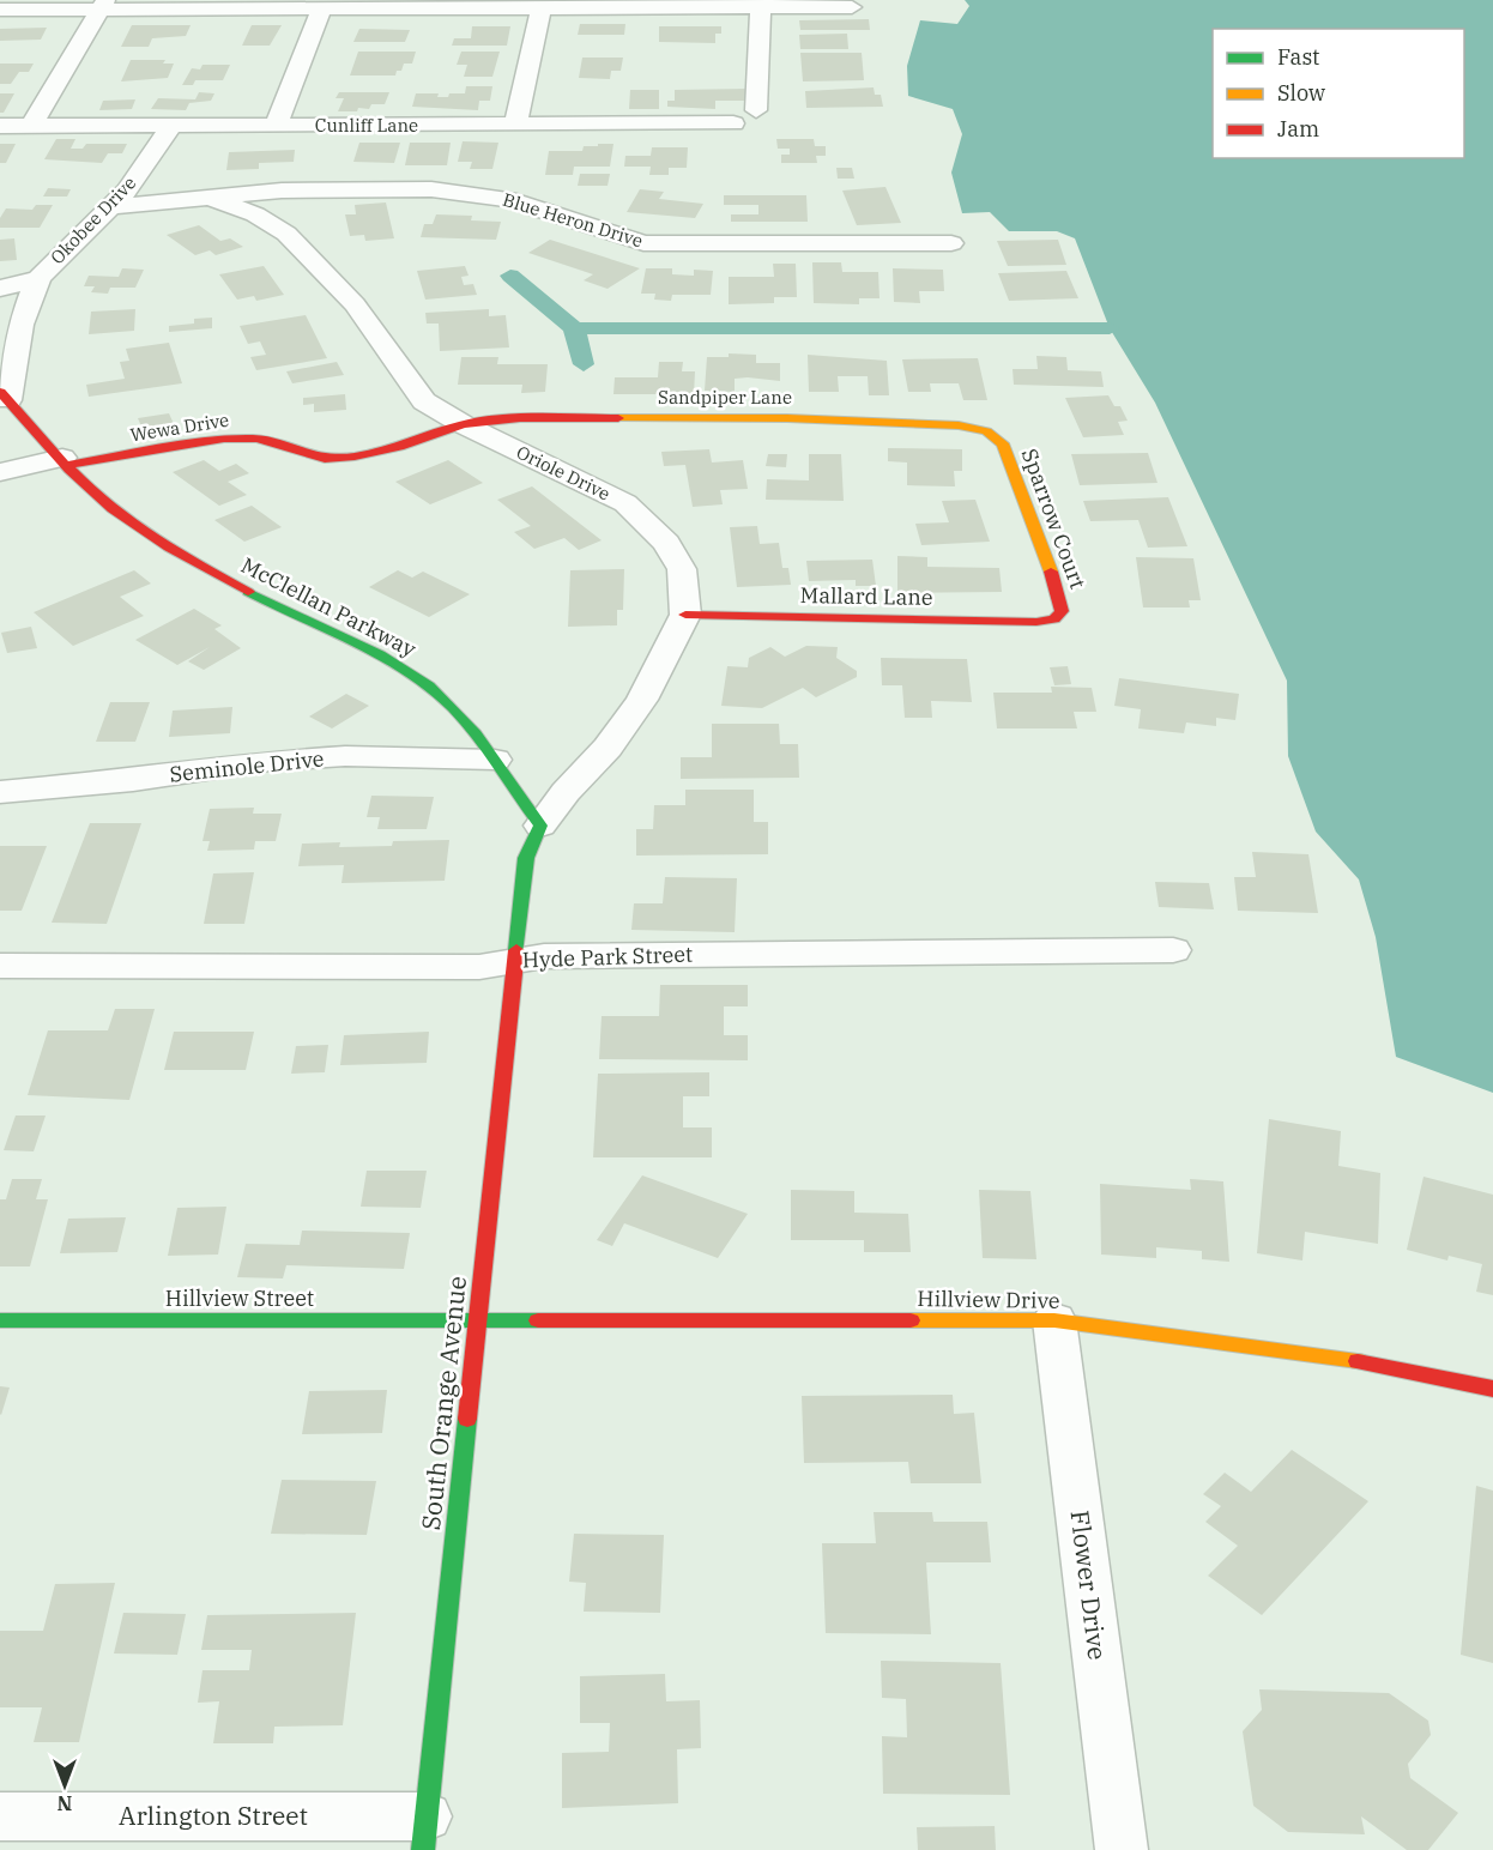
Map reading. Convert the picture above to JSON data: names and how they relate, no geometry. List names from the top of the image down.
{
  "streets": {
    "street": [
      "Cunliff Lane",
      "Okobee Drive",
      "Blue Heron Drive",
      "Sandpiper Lane",
      "Wewa Drive",
      "Oriole Drive",
      "Sparrow Court",
      "Mallard Lane",
      "McClellan Parkway",
      "Seminole Drive",
      "Hyde Park Street",
      "Hillview Street",
      "Hillview Drive",
      "South Orange Avenue",
      "Flower Drive",
      "Arlington Street"
    ]
  },
  "crossings": [
    ["Cunliff Lane", "Okobee Drive"],
    ["Okobee Drive", "Blue Heron Drive"],
    ["Okobee Drive", "McClellan Parkway"],
    ["Blue Heron Drive", "Oriole Drive"],
    ["Sandpiper Lane", "Wewa Drive"],
    ["Sandpiper Lane", "Oriole Drive"],
    ["Sandpiper Lane", "Sparrow Court"],
    ["Wewa Drive", "Oriole Drive"],
    ["Wewa Drive", "McClellan Parkway"],
    ["Oriole Drive", "Mallard Lane"],
    ["Sparrow Court", "Mallard Lane"],
    ["McClellan Parkway", "Seminole Drive"],
    ["Hyde Park Street", "South Orange Avenue"],
    ["Hillview Street", "Hillview Drive"],
    ["Hillview Street", "South Orange Avenue"],
    ["Hillview Drive", "South Orange Avenue"],
    ["Hillview Drive", "Flower Drive"],
    ["South Orange Avenue", "Arlington Street"]
  ],
  "legend": ["Fast", "Slow", "Jam"],
  "north": "bottom"
}
